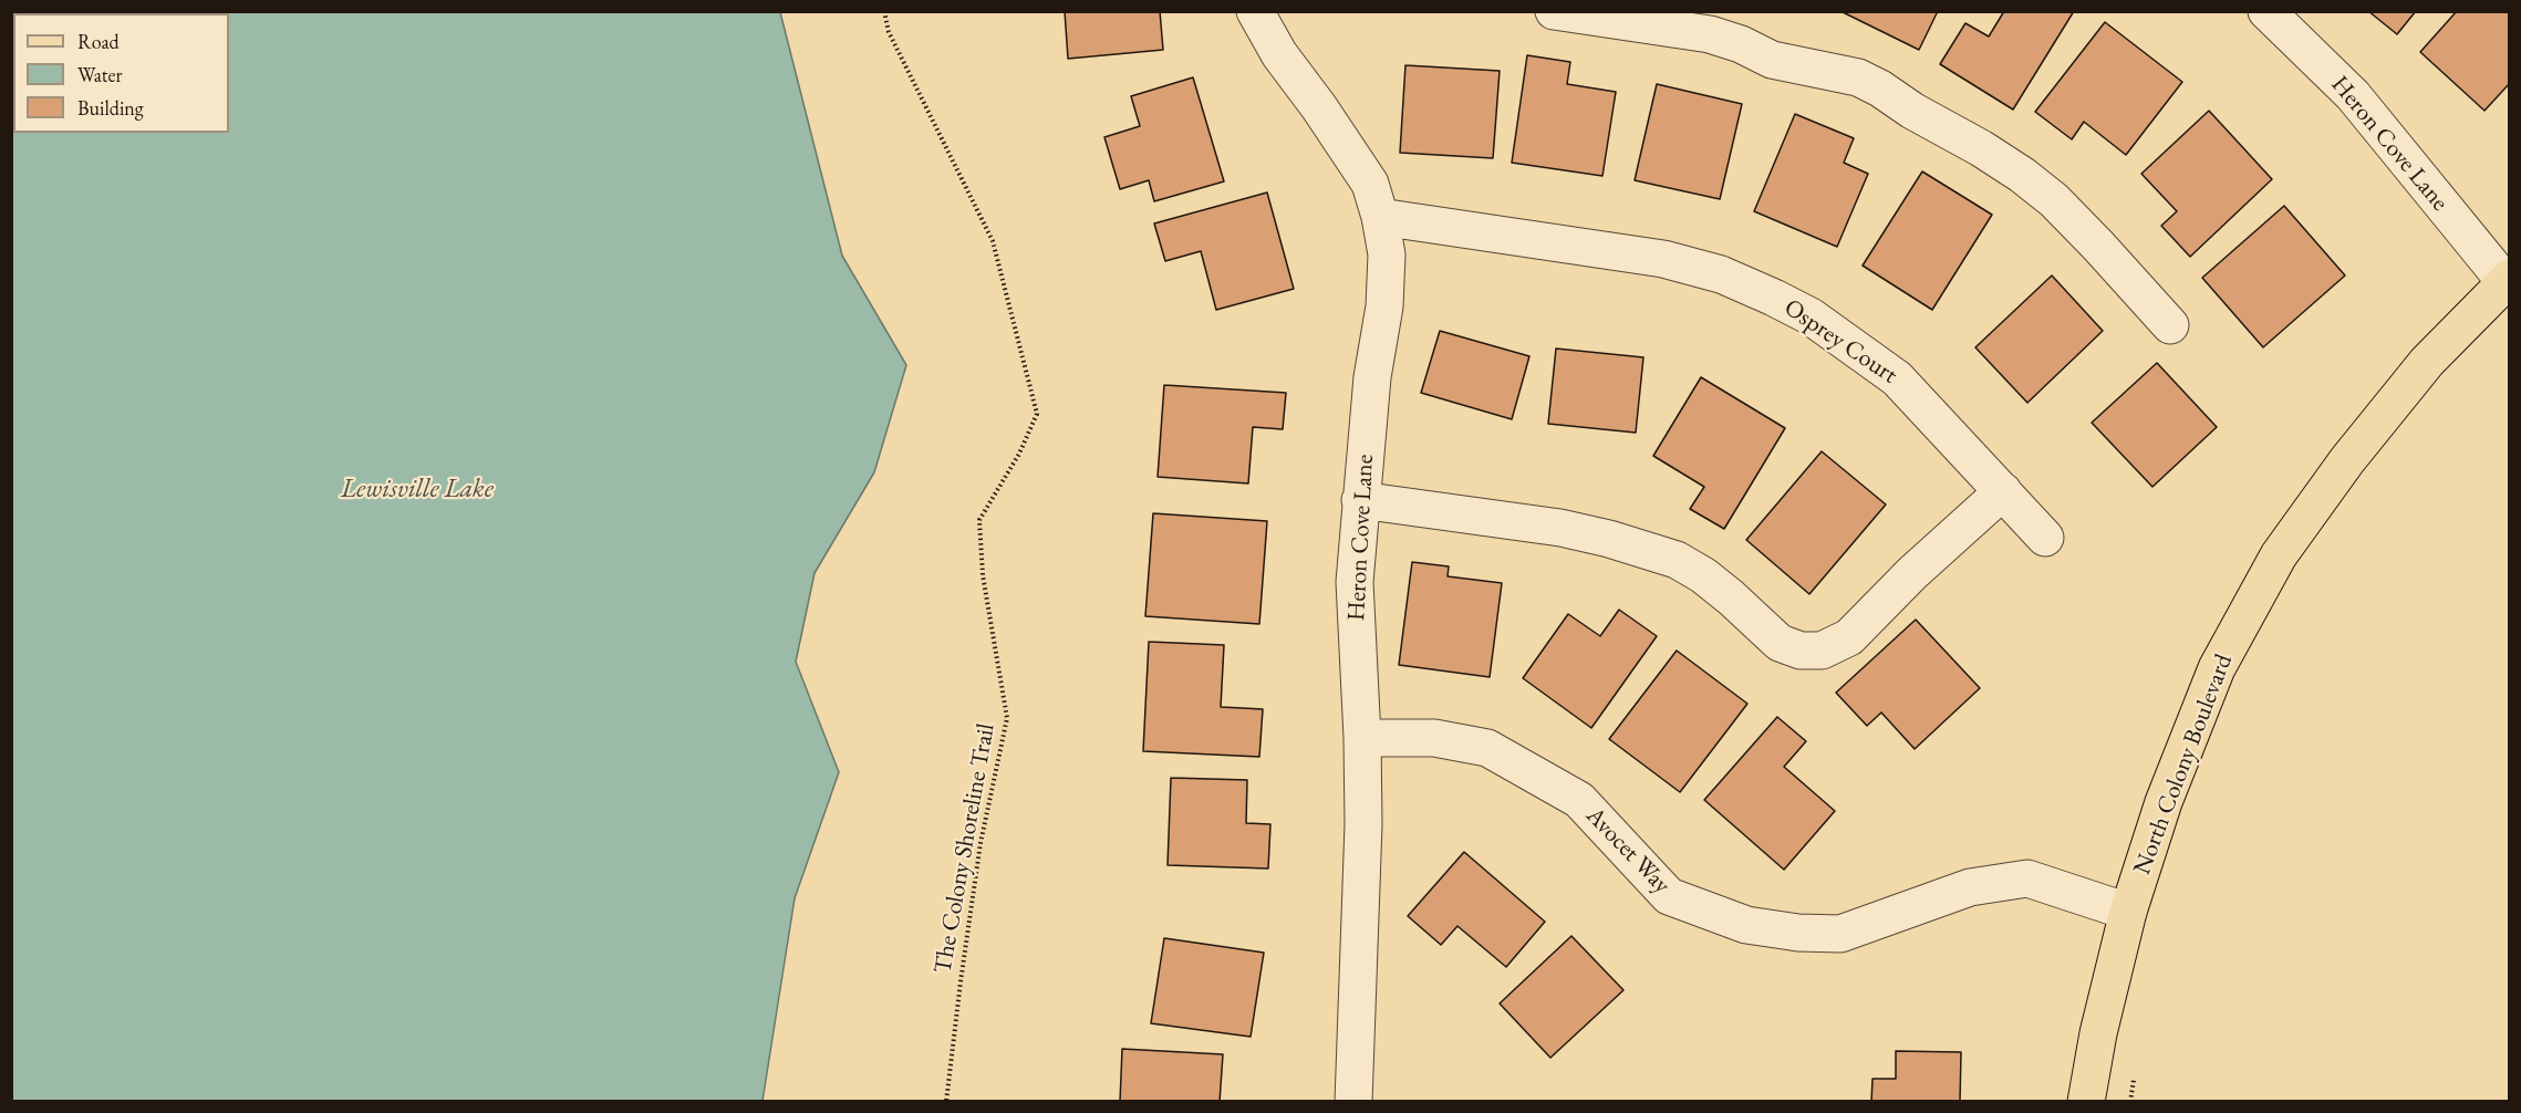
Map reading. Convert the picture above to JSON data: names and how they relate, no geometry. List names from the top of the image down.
{
  "streets": {
    "main road": ["North Colony Boulevard"],
    "street": ["Heron Cove Lane", "Osprey Court", "Avocet Way"],
    "path": ["The Colony Shoreline Trail"]
  },
  "crossings": [
    ["Heron Cove Lane", "Osprey Court"],
    ["Heron Cove Lane", "North Colony Boulevard"],
    ["Heron Cove Lane", "Avocet Way"],
    ["North Colony Boulevard", "Avocet Way"]
  ],
  "water": ["Lewisville Lake"],
  "legend": ["Road", "Water", "Building"]
}
